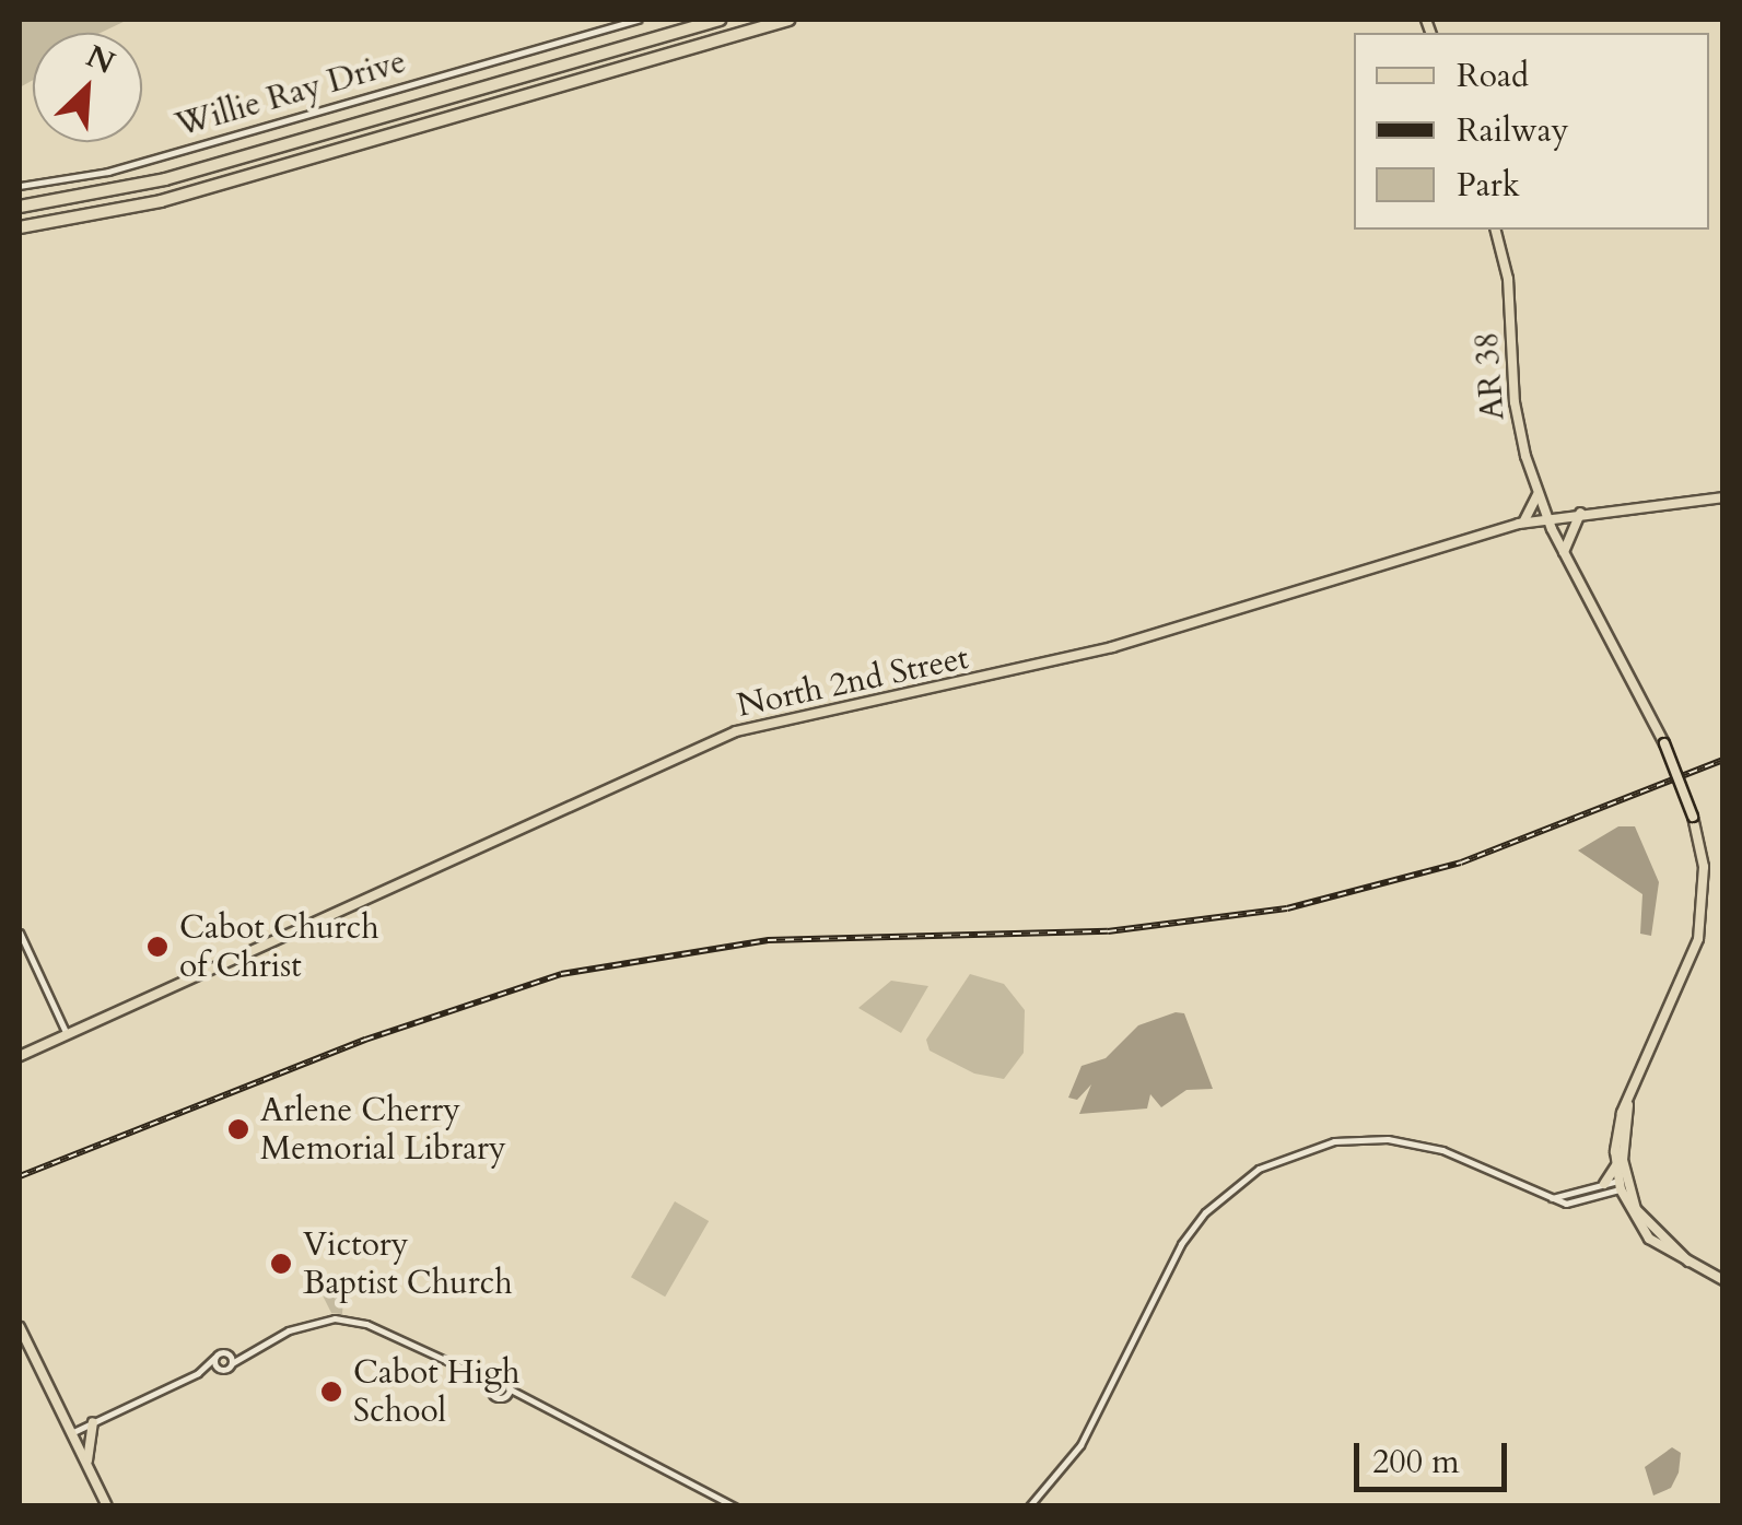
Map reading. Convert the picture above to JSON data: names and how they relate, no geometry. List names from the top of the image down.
{
  "streets": {
    "main road": ["AR 38", "North 2nd Street"],
    "street": ["Willie Ray Drive"]
  },
  "crossings": [
    ["AR 38", "North 2nd Street"]
  ],
  "places": [
    "Cabot Church of Christ",
    "Arlene Cherry Memorial Library",
    "Victory Baptist Church",
    "Cabot High School"
  ],
  "legend": ["Road", "Railway", "Park"],
  "scale_bar": "200 m",
  "north": "top right"
}
